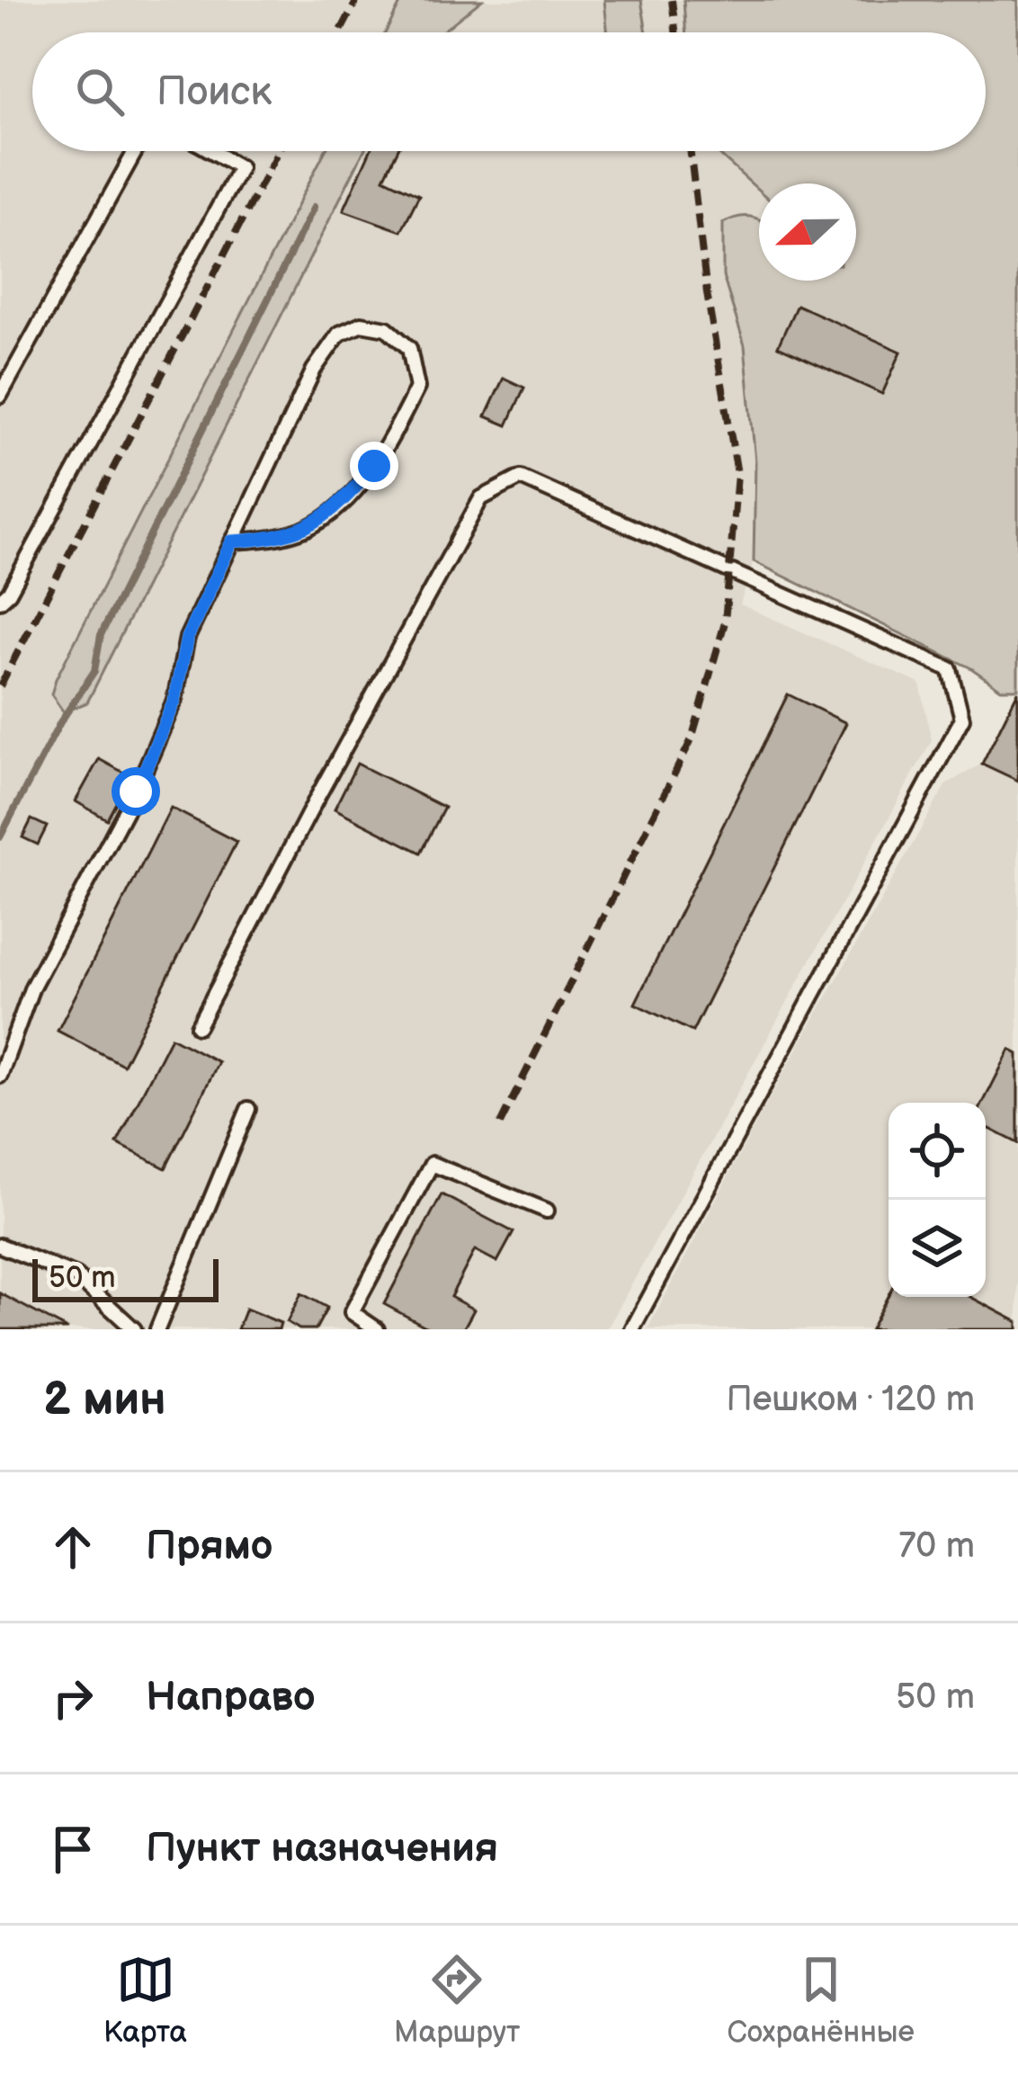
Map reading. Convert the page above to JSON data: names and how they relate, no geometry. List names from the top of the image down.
{
  "scale_bar": "50 m",
  "north": "left",
  "page": {
    "search": "Поиск",
    "scale": "50 m",
    "heading": ["2 мин", "Пешком · 120 m"],
    "list": [
      ["Прямо", "70 m"],
      ["Направо", "50 m"],
      "Пункт назначения"
    ],
    "nav": ["Карта", "Маршрут", "Сохранённые"]
  }
}
